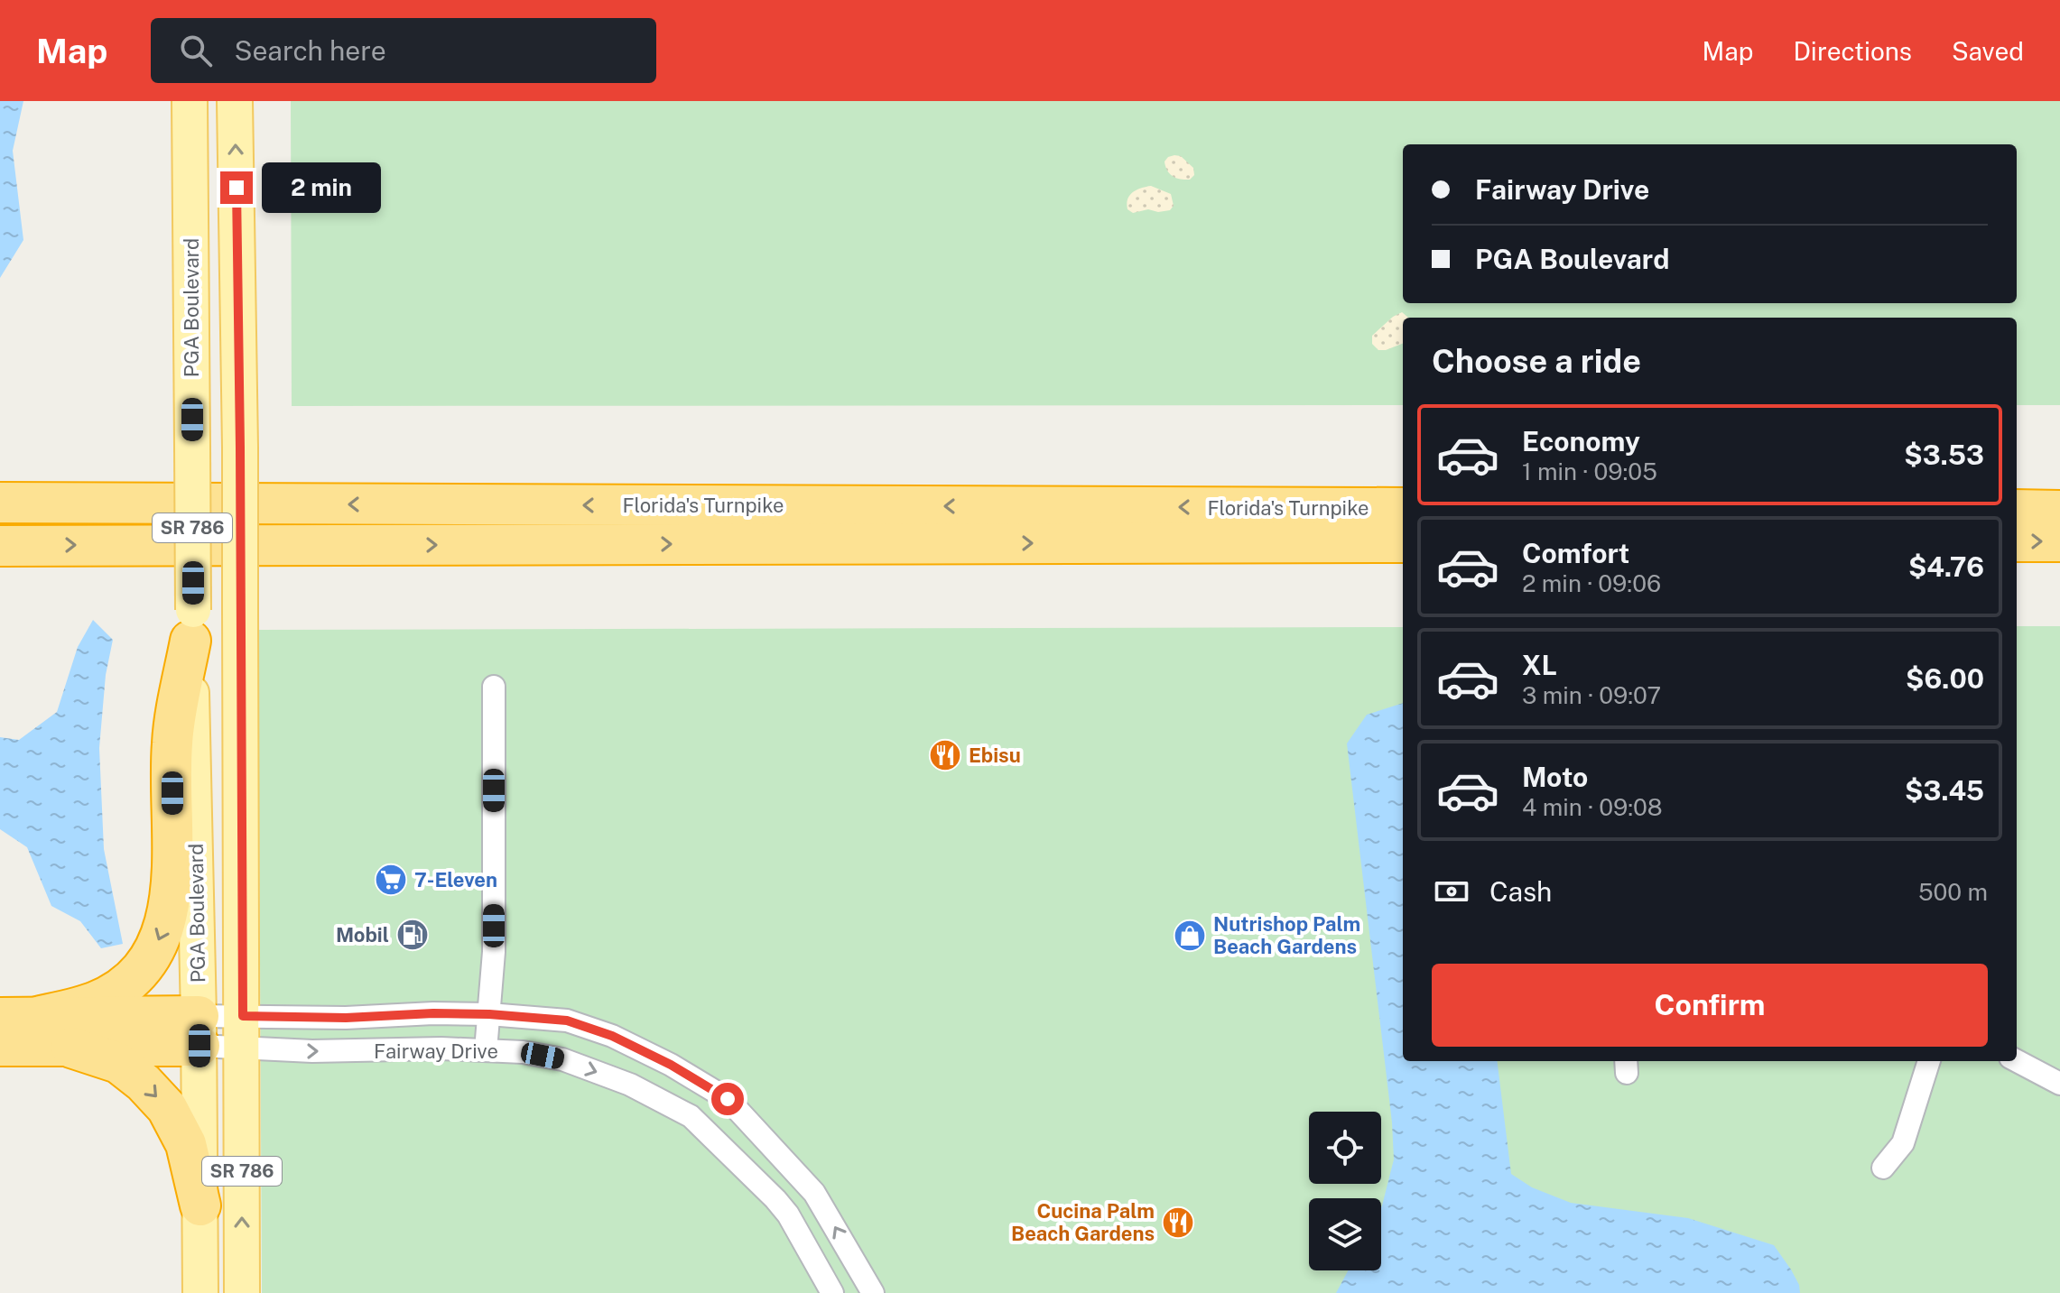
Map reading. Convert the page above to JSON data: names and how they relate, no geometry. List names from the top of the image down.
{
  "streets": {
    "highway": ["Florida's Turnpike"],
    "main road": ["PGA Boulevard", "SR 786"],
    "street": ["Fairway Drive"]
  },
  "crossings": [
    ["PGA Boulevard", "Fairway Drive"],
    ["SR 786", "Fairway Drive"]
  ],
  "places": {
    "restaurant": ["Ebisu", "Cucina Palm Beach Gardens"],
    "supermarket": ["7-Eleven"],
    "fuel station": ["Mobil"],
    "shop": ["Nutrishop Palm Beach Gardens"]
  },
  "page": {
    "header": "Map",
    "search": "Search here",
    "nav": ["Map", "Directions", "Saved"],
    "banner": ["Fairway Drive", "PGA Boulevard"],
    "bubble": "2 min",
    "heading": "Choose a ride",
    "list": [
      {
        "name": "Economy",
        "note": "1 min · 09:05",
        "value": "$3.53"
      },
      {
        "name": "Comfort",
        "note": "2 min · 09:06",
        "value": "$4.76"
      },
      {
        "name": "XL",
        "note": "3 min · 09:07",
        "value": "$6.00"
      },
      {
        "name": "Moto",
        "note": "4 min · 09:08",
        "value": "$3.45"
      }
    ],
    "pay": ["Cash", "500 m"],
    "buttons": "Confirm"
  }
}
